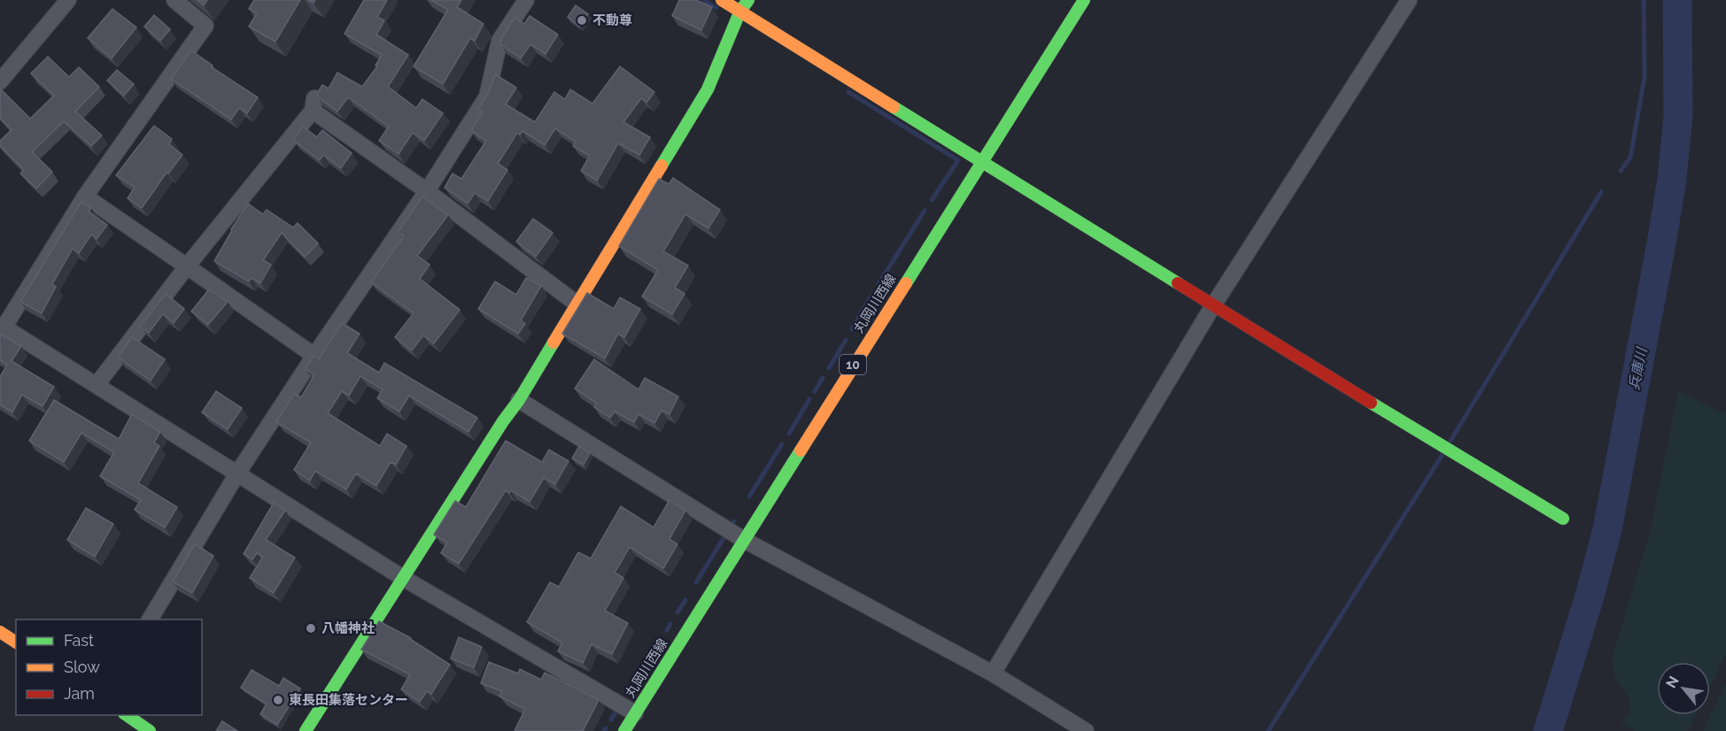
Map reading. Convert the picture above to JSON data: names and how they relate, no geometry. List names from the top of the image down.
{
  "streets": {
    "street": ["丸岡川西線", "10"]
  },
  "water": ["兵庫川"],
  "places": ["不動尊", "八幡神社", "東長田集落センター"],
  "legend": ["Fast", "Slow", "Jam"],
  "north": "top left"
}
